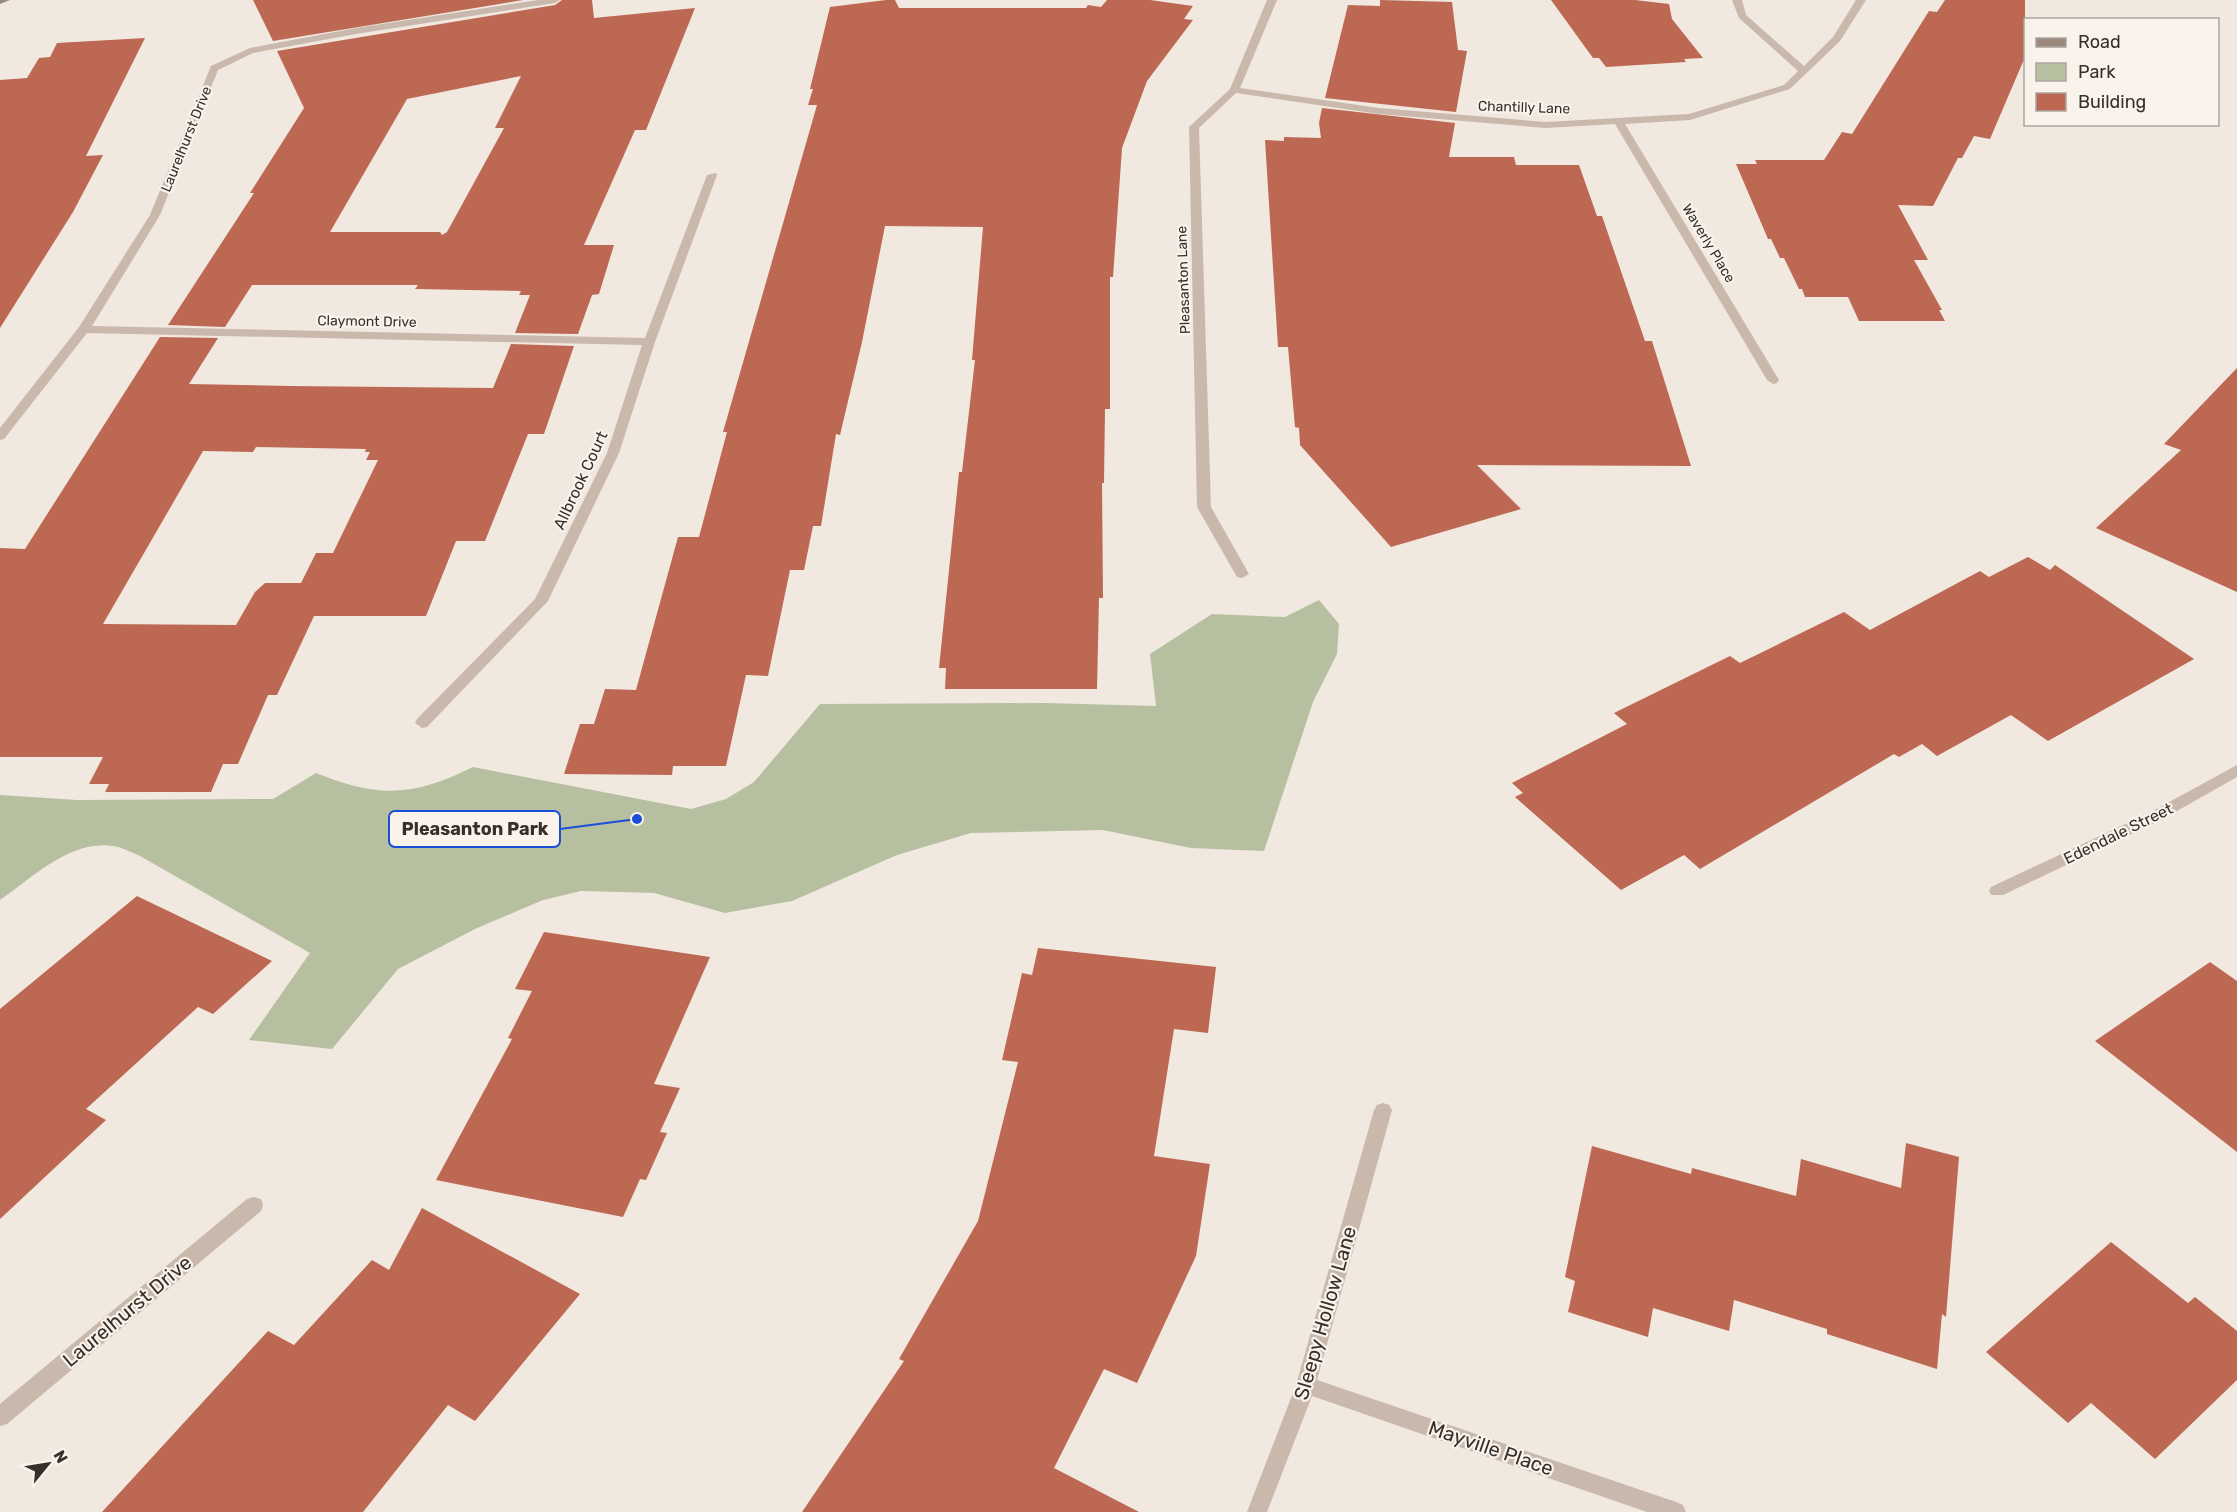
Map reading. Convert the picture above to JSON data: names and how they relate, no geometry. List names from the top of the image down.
{
  "streets": {
    "street": [
      "Chantilly Lane",
      "Laurelhurst Drive",
      "Waverly Place",
      "Pleasanton Lane",
      "Claymont Drive",
      "Allbrook Court",
      "Edendale Street",
      "Sleepy Hollow Lane",
      "Mayville Place"
    ]
  },
  "crossings": [
    ["Chantilly Lane", "Waverly Place"],
    ["Chantilly Lane", "Pleasanton Lane"],
    ["Laurelhurst Drive", "Claymont Drive"],
    ["Claymont Drive", "Allbrook Court"],
    ["Sleepy Hollow Lane", "Mayville Place"]
  ],
  "places": ["Pleasanton Park"],
  "legend": ["Road", "Park", "Building"],
  "north": "top right"
}
